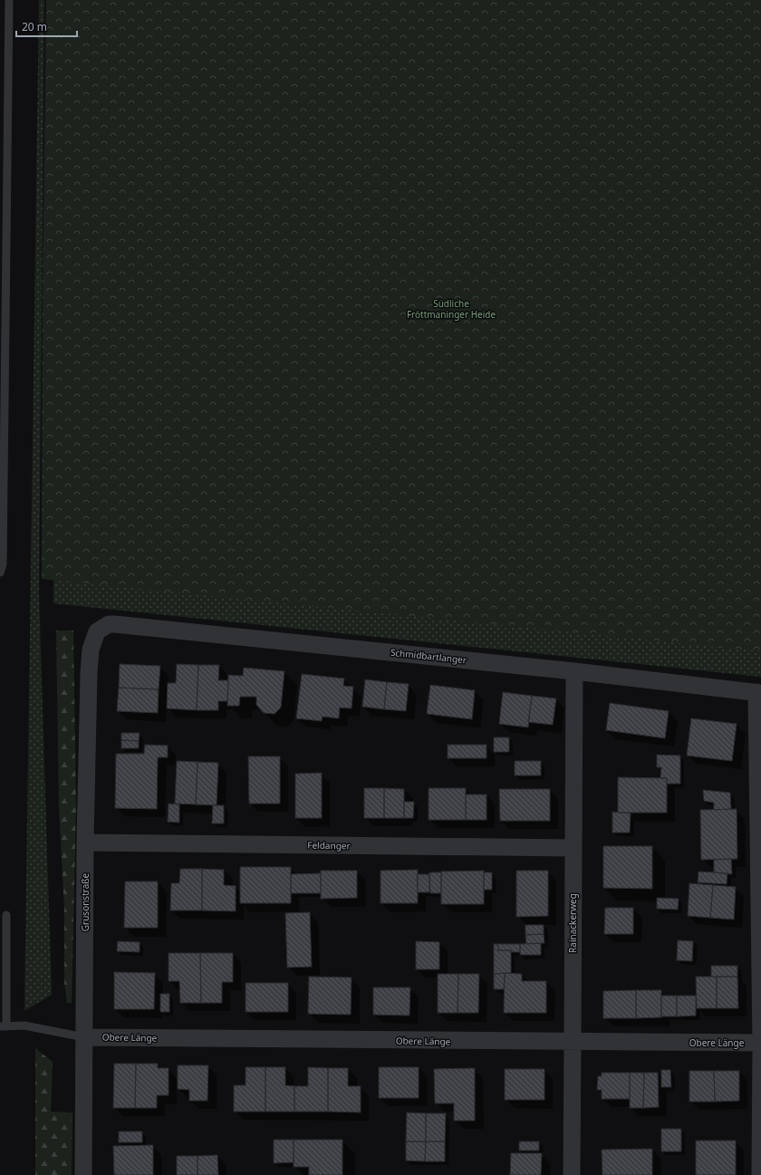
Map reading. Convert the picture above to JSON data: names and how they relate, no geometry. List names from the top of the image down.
{
  "streets": {
    "street": [
      "Schmidbartlanger",
      "Feldanger",
      "Grusonstraße",
      "Rainackerweg",
      "Obere Länge"
    ]
  },
  "crossings": [
    ["Schmidbartlanger", "Grusonstraße"],
    ["Schmidbartlanger", "Rainackerweg"],
    ["Feldanger", "Grusonstraße"],
    ["Feldanger", "Rainackerweg"],
    ["Grusonstraße", "Obere Länge"],
    ["Rainackerweg", "Obere Länge"]
  ],
  "parks": ["Südliche Fröttmaninger Heide"],
  "scale_bar": "20 m"
}
